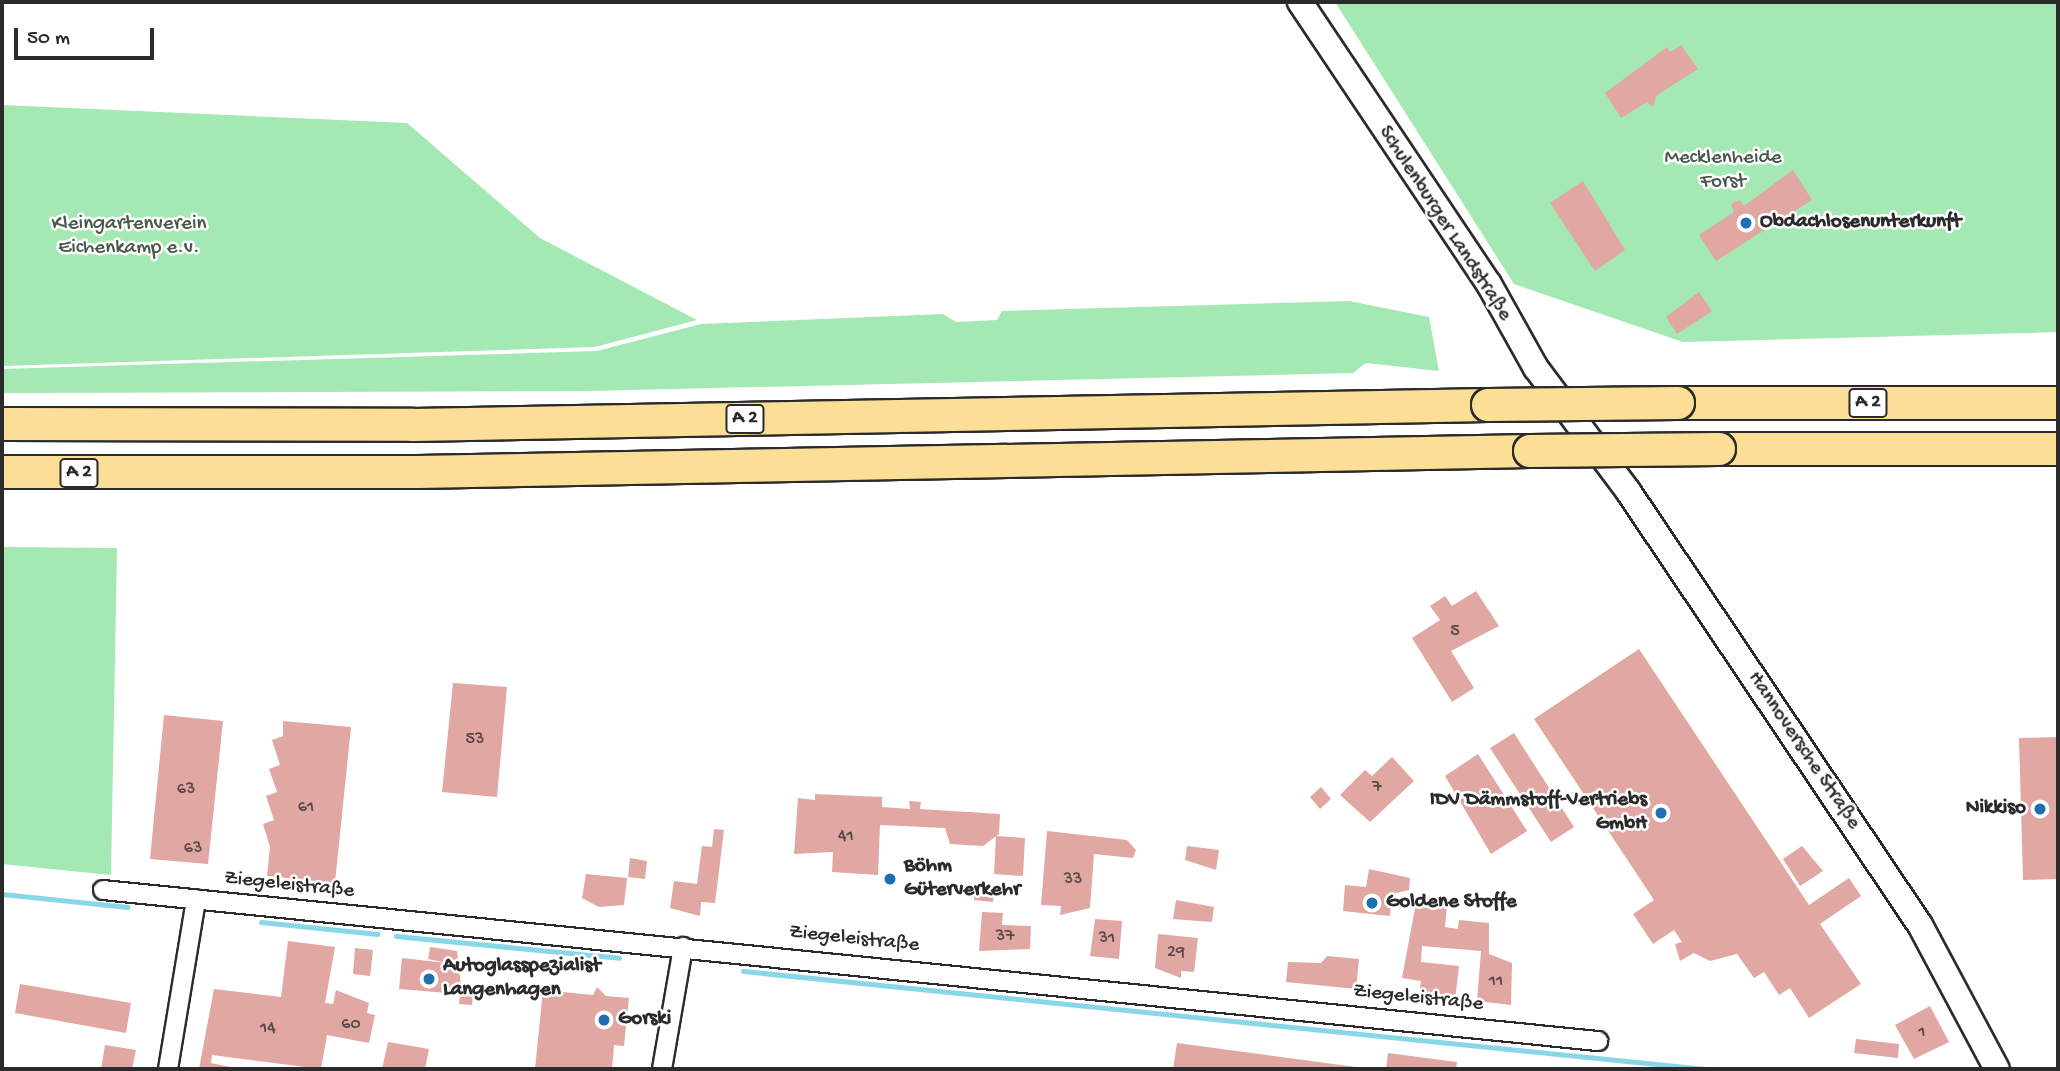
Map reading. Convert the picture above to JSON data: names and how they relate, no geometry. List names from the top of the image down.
{
  "streets": {
    "highway": ["A 2"],
    "main road": ["Schulenburger Landstraße", "Hannoversche Straße"],
    "street": ["Ziegeleistraße"]
  },
  "crossings": [
    ["Schulenburger Landstraße", "Hannoversche Straße"]
  ],
  "parks": ["Mecklenheide Forst", "Kleingartenverein Eichenkamp e.v."],
  "places": [
    "Obdachlosenunterkunft",
    "Nikkiso",
    "IDV Dämmstoff-Vertriebs GmbH",
    "Böhm Güterverkehr",
    "Goldene Stoffe",
    "Autoglasspezialist Langenhagen",
    "Gorski"
  ],
  "house_numbers": [
    "5",
    "53",
    "7",
    "63",
    "61",
    "41",
    "63",
    "33",
    "37",
    "31",
    "29",
    "11",
    "60",
    "14",
    "1"
  ],
  "scale_bar": "50 m"
}
